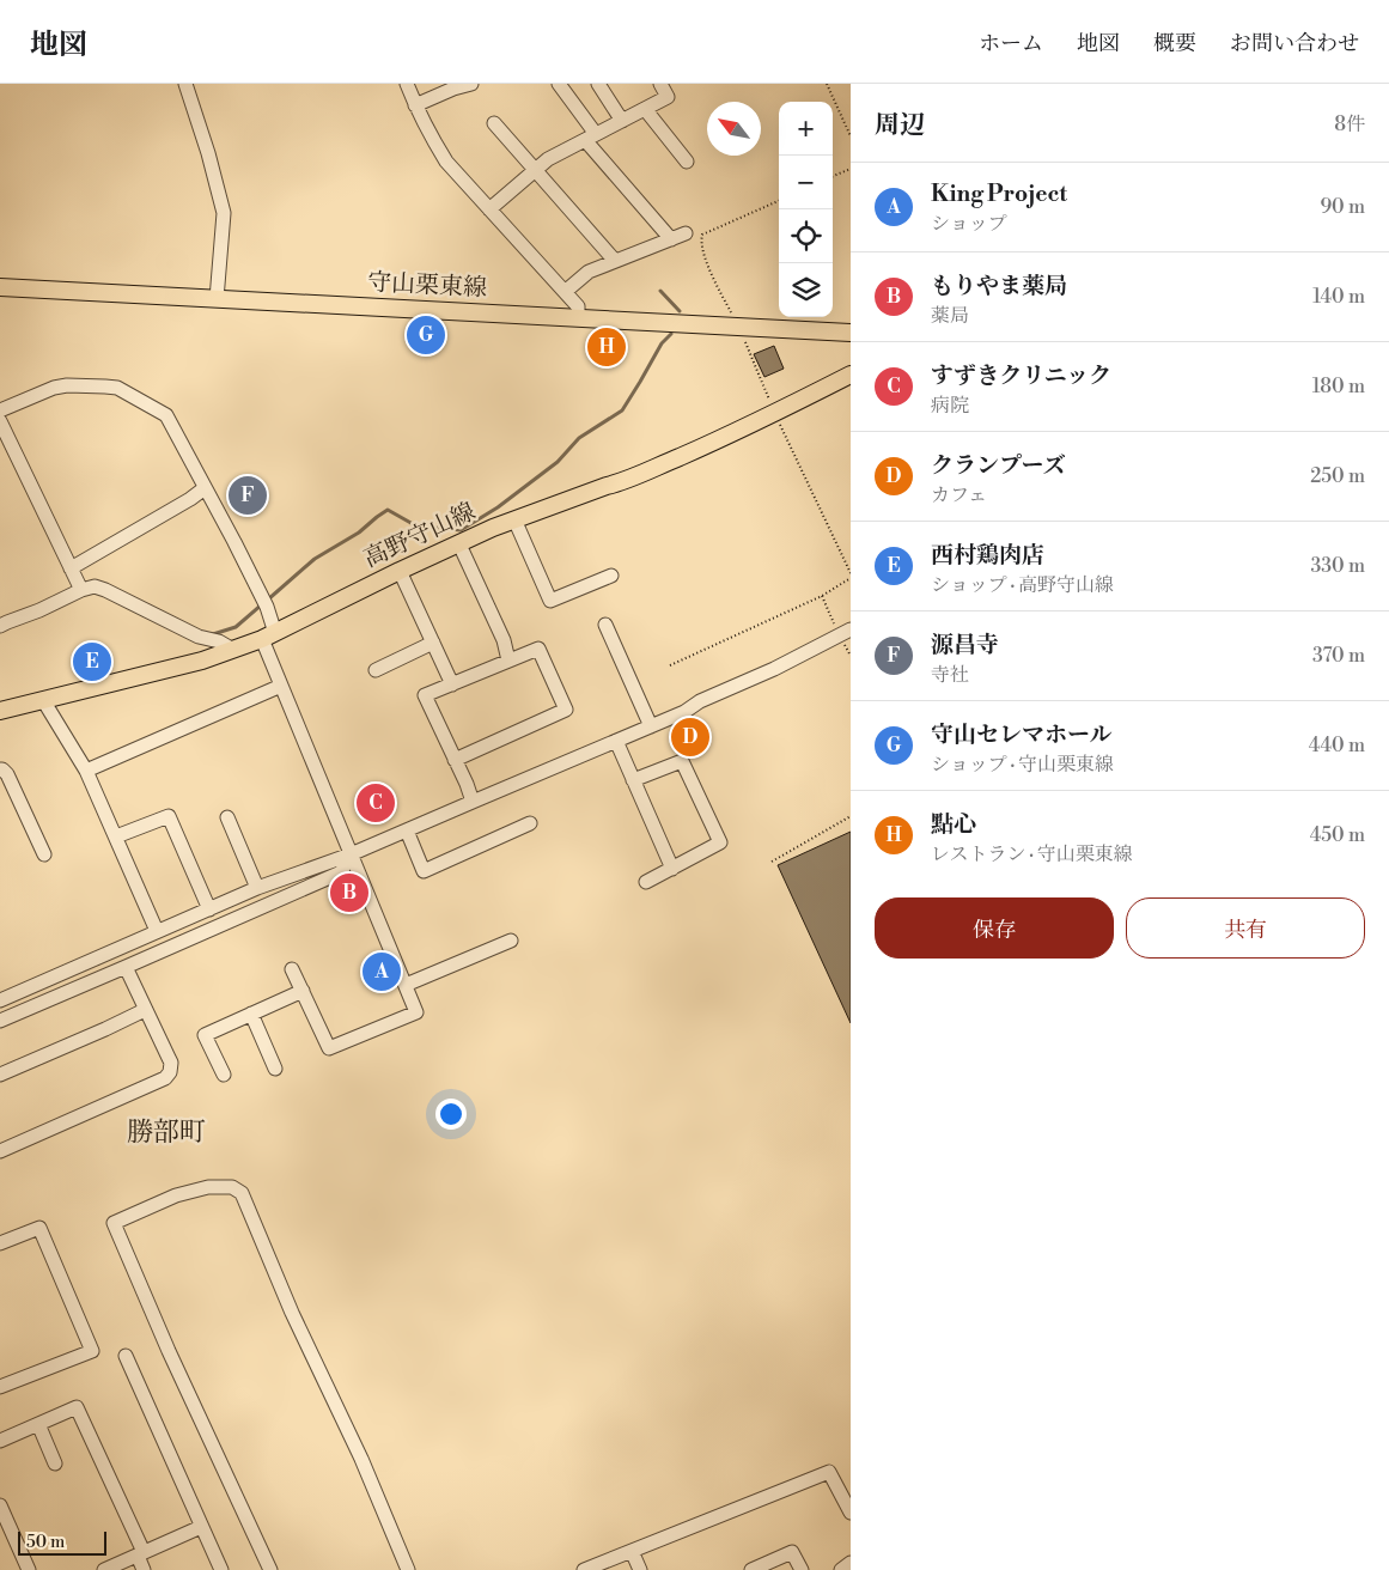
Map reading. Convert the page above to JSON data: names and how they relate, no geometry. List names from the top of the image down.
{
  "streets": {
    "main road": ["守山栗東線", "高野守山線"]
  },
  "districts": ["勝部町"],
  "scale_bar": "50 m",
  "north": "top left",
  "page": {
    "header": "地図",
    "nav": [
      "ホーム",
      "地図",
      "概要",
      "お問い合わせ"
    ],
    "heading": ["周辺", "8件"],
    "map_buttons": ["+", "−"],
    "list": [
      {
        "mark": "A",
        "name": "King Project",
        "note": "ショップ",
        "value": "90 m"
      },
      {
        "mark": "B",
        "name": "もりやま薬局",
        "note": "薬局",
        "value": "140 m"
      },
      {
        "mark": "C",
        "name": "すずきクリニック",
        "note": "病院",
        "value": "180 m"
      },
      {
        "mark": "D",
        "name": "クランプーズ",
        "note": "カフェ",
        "value": "250 m"
      },
      {
        "mark": "E",
        "name": "西村鶏肉店",
        "note": "ショップ · 高野守山線",
        "value": "330 m"
      },
      {
        "mark": "F",
        "name": "源昌寺",
        "note": "寺社",
        "value": "370 m"
      },
      {
        "mark": "G",
        "name": "守山セレマホール",
        "note": "ショップ · 守山栗東線",
        "value": "440 m"
      },
      {
        "mark": "H",
        "name": "點心",
        "note": "レストラン · 守山栗東線",
        "value": "450 m"
      }
    ],
    "pins": [
      "G",
      "H",
      "F",
      "E",
      "D",
      "C",
      "B",
      "A"
    ],
    "buttons": ["保存", "共有"],
    "scale": "50 m"
  }
}
